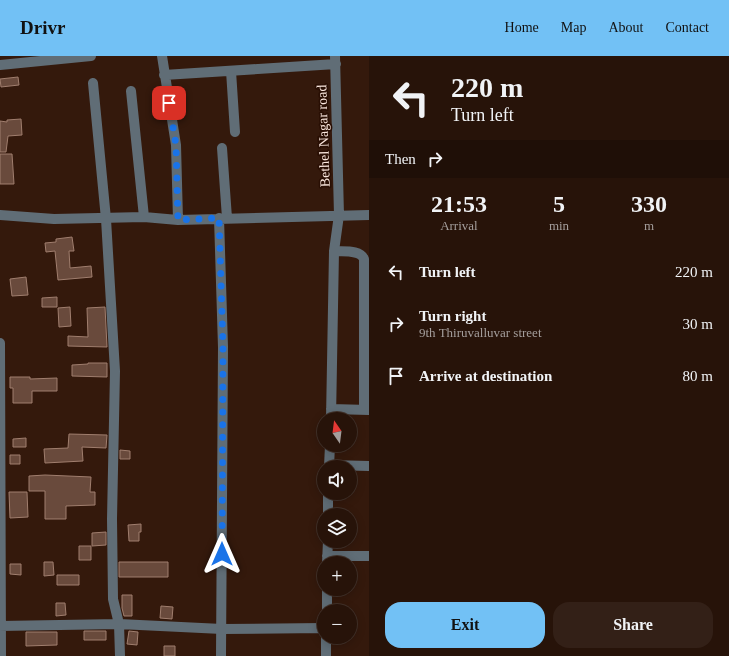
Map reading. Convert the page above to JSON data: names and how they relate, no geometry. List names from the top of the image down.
{
  "streets": {
    "street": ["Bethel Nagar road"]
  },
  "north": "top",
  "page": {
    "header": "Drivr",
    "nav": [
      "Home",
      "Map",
      "About",
      "Contact"
    ],
    "turn": ["220 m", "Turn left"],
    "then": "Then",
    "eta": [
      "21:53",
      "Arrival",
      "5",
      "min",
      "330",
      "m"
    ],
    "list": [
      {
        "name": "Turn left",
        "value": "220 m"
      },
      {
        "name": "Turn right",
        "note": "9th Thiruvalluvar street",
        "value": "30 m"
      },
      {
        "name": "Arrive at destination",
        "value": "80 m"
      }
    ],
    "map_buttons": ["+", "−"],
    "buttons": ["Exit", "Share"]
  }
}
